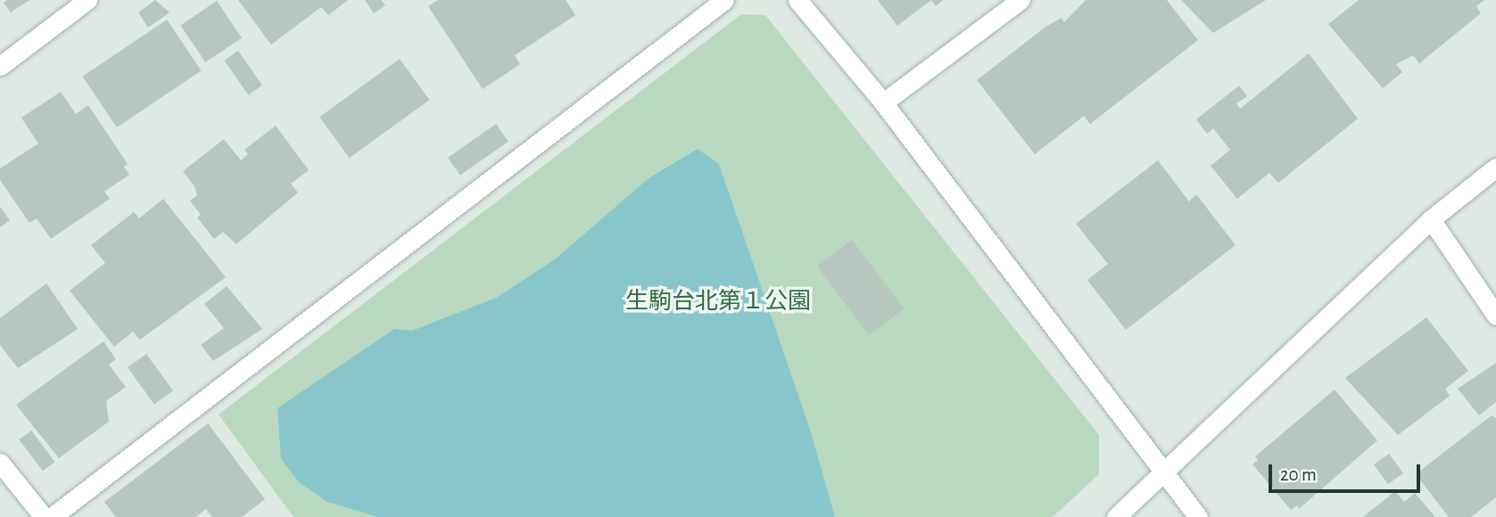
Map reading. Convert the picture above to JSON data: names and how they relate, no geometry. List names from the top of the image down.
{
  "parks": ["生駒台北第１公園"],
  "scale_bar": "20 m"
}
